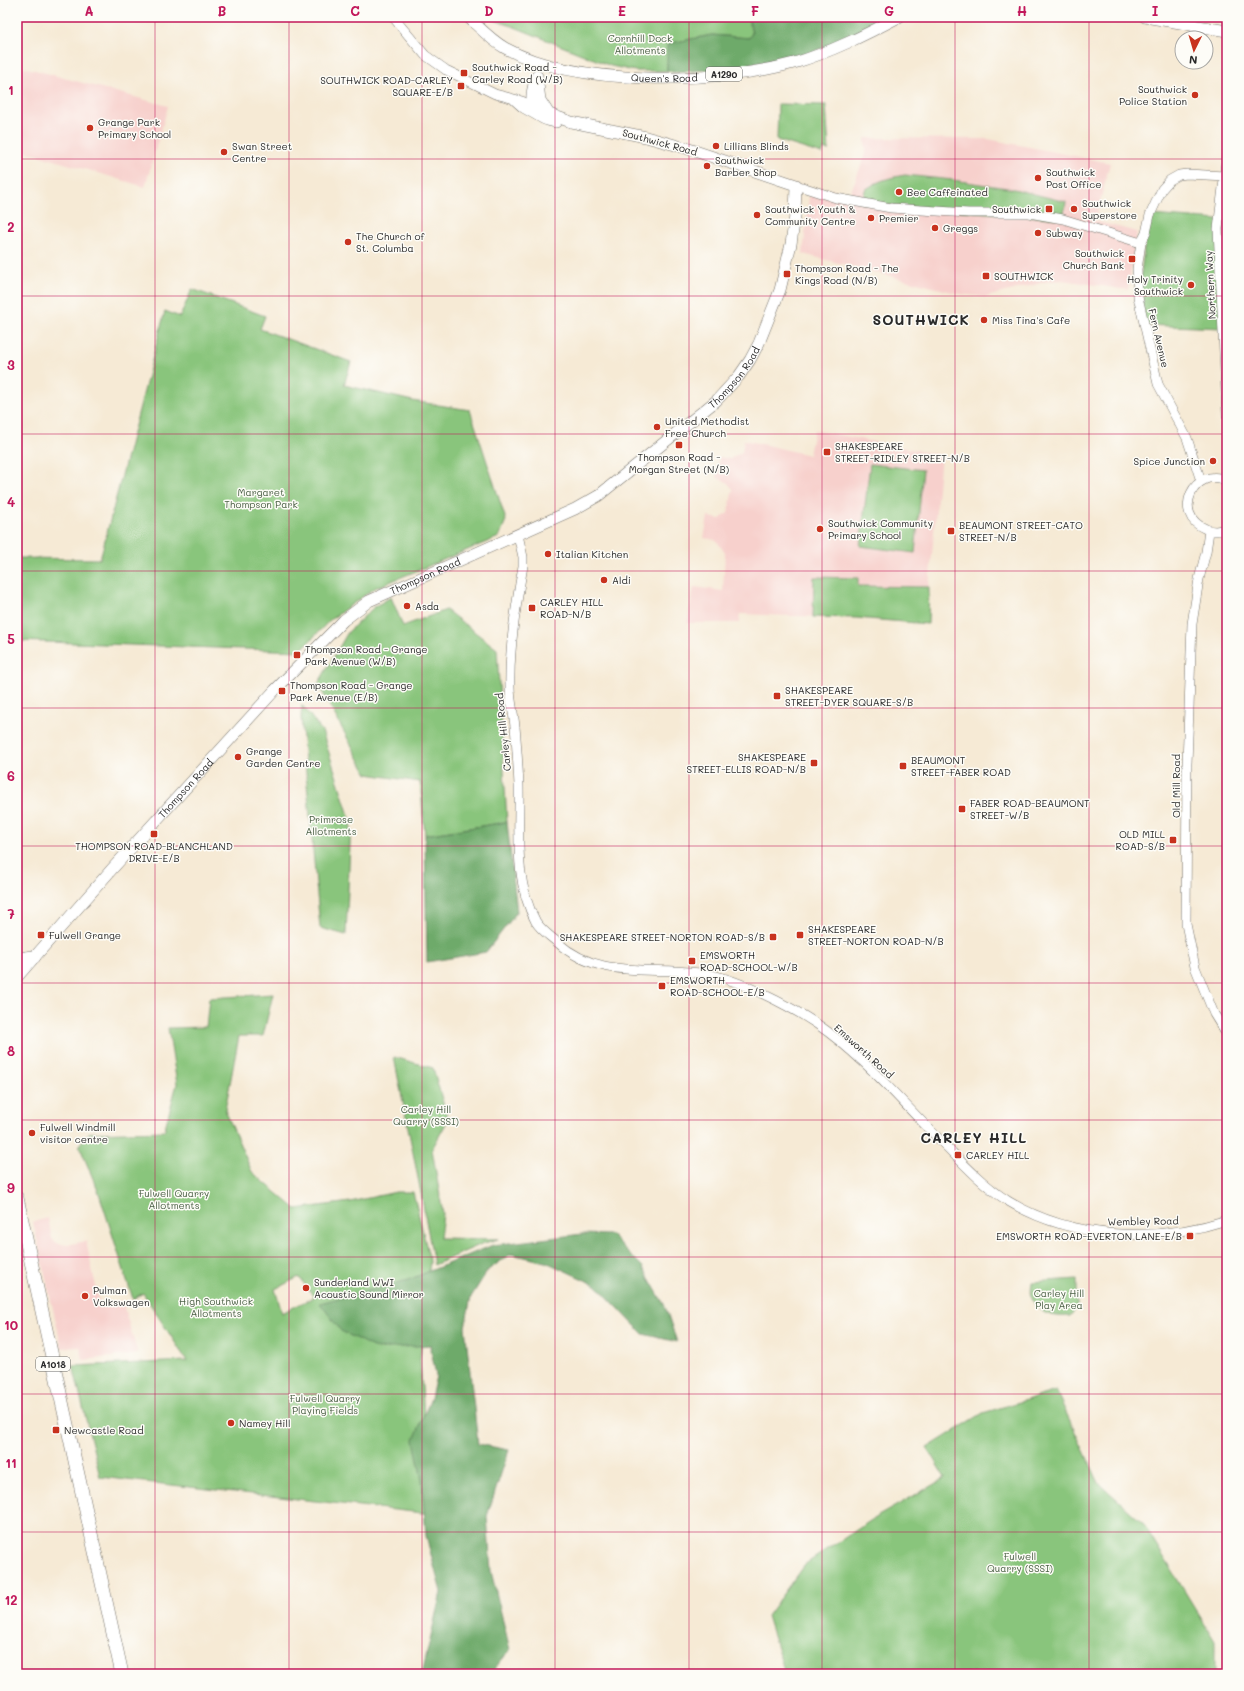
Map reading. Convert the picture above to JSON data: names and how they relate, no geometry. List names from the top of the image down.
{
  "streets": {
    "highway": ["A1018"],
    "main road": [
      "A1290",
      "Queen's Road",
      "Southwick Road",
      "Thompson Road"
    ],
    "street": [
      "Northern Way",
      "Fern Avenue",
      "Carley Hill Road",
      "Old Mill Road",
      "Emsworth Road",
      "Wembley Road"
    ]
  },
  "crossings": [
    ["A1290", "Queen's Road"],
    ["Southwick Road", "Fern Avenue"],
    ["Southwick Road", "Thompson Road"],
    ["Northern Way", "Fern Avenue"],
    ["Thompson Road", "Carley Hill Road"],
    ["Carley Hill Road", "Emsworth Road"],
    ["Emsworth Road", "Wembley Road"]
  ],
  "districts": ["SOUTHWICK", "CARLEY HILL"],
  "parks": [
    "Cornhill Dock Allotments",
    "Margaret Thompson Park",
    "Primrose Allotments",
    "Carley Hill Quarry (SSSI)",
    "Fulwell Quarry Allotments",
    "Carley Hill Play Area",
    "High Southwick Allotments",
    "Fulwell Quarry Playing Fields",
    "Fulwell Quarry (SSSI)"
  ],
  "places": {
    "transit": [
      "Southwick Road - Carley Road (W/B)",
      "SOUTHWICK ROAD-CARLEY SQUARE-E/B",
      "Southwick",
      "Southwick Church Bank",
      "Thompson Road - The Kings Road (N/B)",
      "SOUTHWICK",
      "Thompson Road - Morgan Street (N/B)",
      "SHAKESPEARE STREET-RIDLEY STREET-N/B",
      "BEAUMONT STREET-CATO STREET-N/B",
      "CARLEY HILL ROAD-N/B",
      "Thompson Road - Grange Park Avenue (W/B)",
      "Thompson Road - Grange Park Avenue (E/B)",
      "SHAKESPEARE STREET-DYER SQUARE-S/B",
      "SHAKESPEARE STREET-ELLIS ROAD-N/B",
      "BEAUMONT STREET-FABER ROAD",
      "FABER ROAD-BEAUMONT STREET-W/B",
      "THOMPSON ROAD-BLANCHLAND DRIVE-E/B",
      "OLD MILL ROAD-S/B",
      "Fulwell Grange",
      "SHAKESPEARE STREET-NORTON ROAD-N/B",
      "SHAKESPEARE STREET-NORTON ROAD-S/B",
      "EMSWORTH ROAD-SCHOOL-W/B",
      "EMSWORTH ROAD-SCHOOL-E/B",
      "CARLEY HILL",
      "EMSWORTH ROAD-EVERTON LANE-E/B",
      "Newcastle Road"
    ],
    "other": [
      "Southwick Police Station",
      "Grange Park Primary School",
      "Lillians Blinds",
      "Swan Street Centre",
      "Southwick Barber Shop",
      "Southwick Post Office",
      "Bee Caffeinated",
      "Southwick Superstore",
      "Southwick Youth & Community Centre",
      "Premier",
      "Greggs",
      "Subway",
      "The Church of St. Columba",
      "Holy Trinity Southwick",
      "Miss Tina's Cafe",
      "United Methodist Free Church",
      "Spice Junction",
      "Southwick Community Primary School",
      "Italian Kitchen",
      "Aldi",
      "Asda",
      "Grange Garden Centre",
      "Fulwell Windmill visitor centre",
      "Sunderland WWI Acoustic Sound Mirror",
      "Pulman Volkswagen",
      "Namey Hill"
    ]
  },
  "north": "bottom",
  "grid": {
    "columns": [
      "A",
      "B",
      "C",
      "D",
      "E",
      "F",
      "G",
      "H",
      "I"
    ],
    "rows": [
      "1",
      "2",
      "3",
      "4",
      "5",
      "6",
      "7",
      "8",
      "9",
      "10",
      "11",
      "12"
    ]
  }
}
